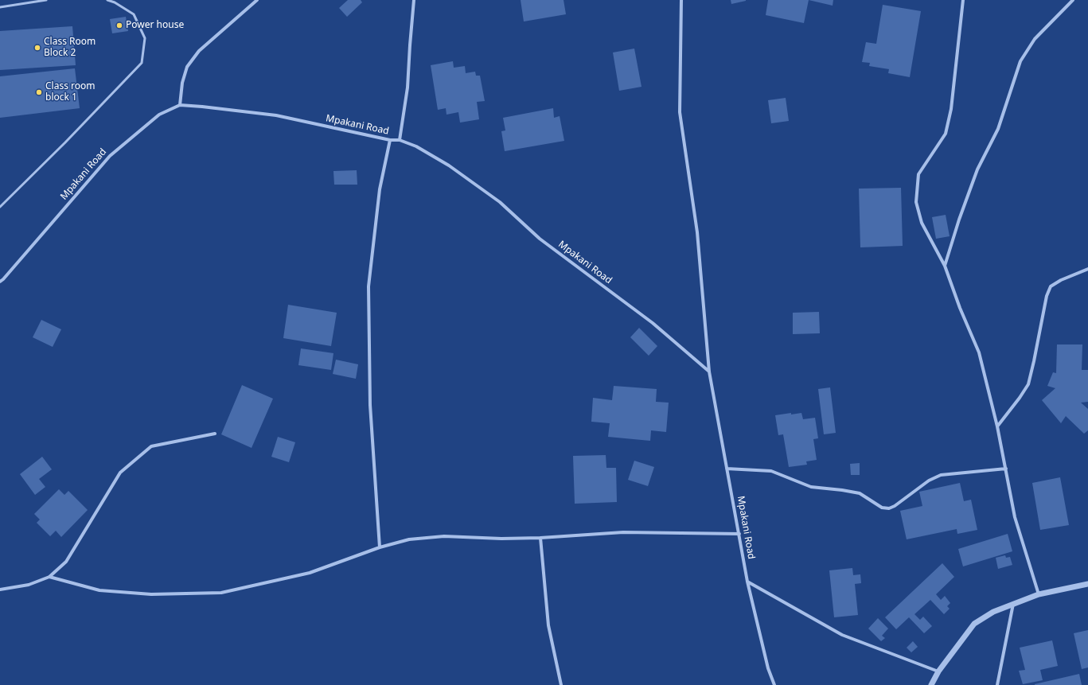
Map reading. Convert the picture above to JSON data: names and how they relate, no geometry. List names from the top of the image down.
{
  "streets": {
    "street": ["Mpakani Road"]
  },
  "places": ["Power house", "Class Room Block 2", "Class room block 1"]
}
